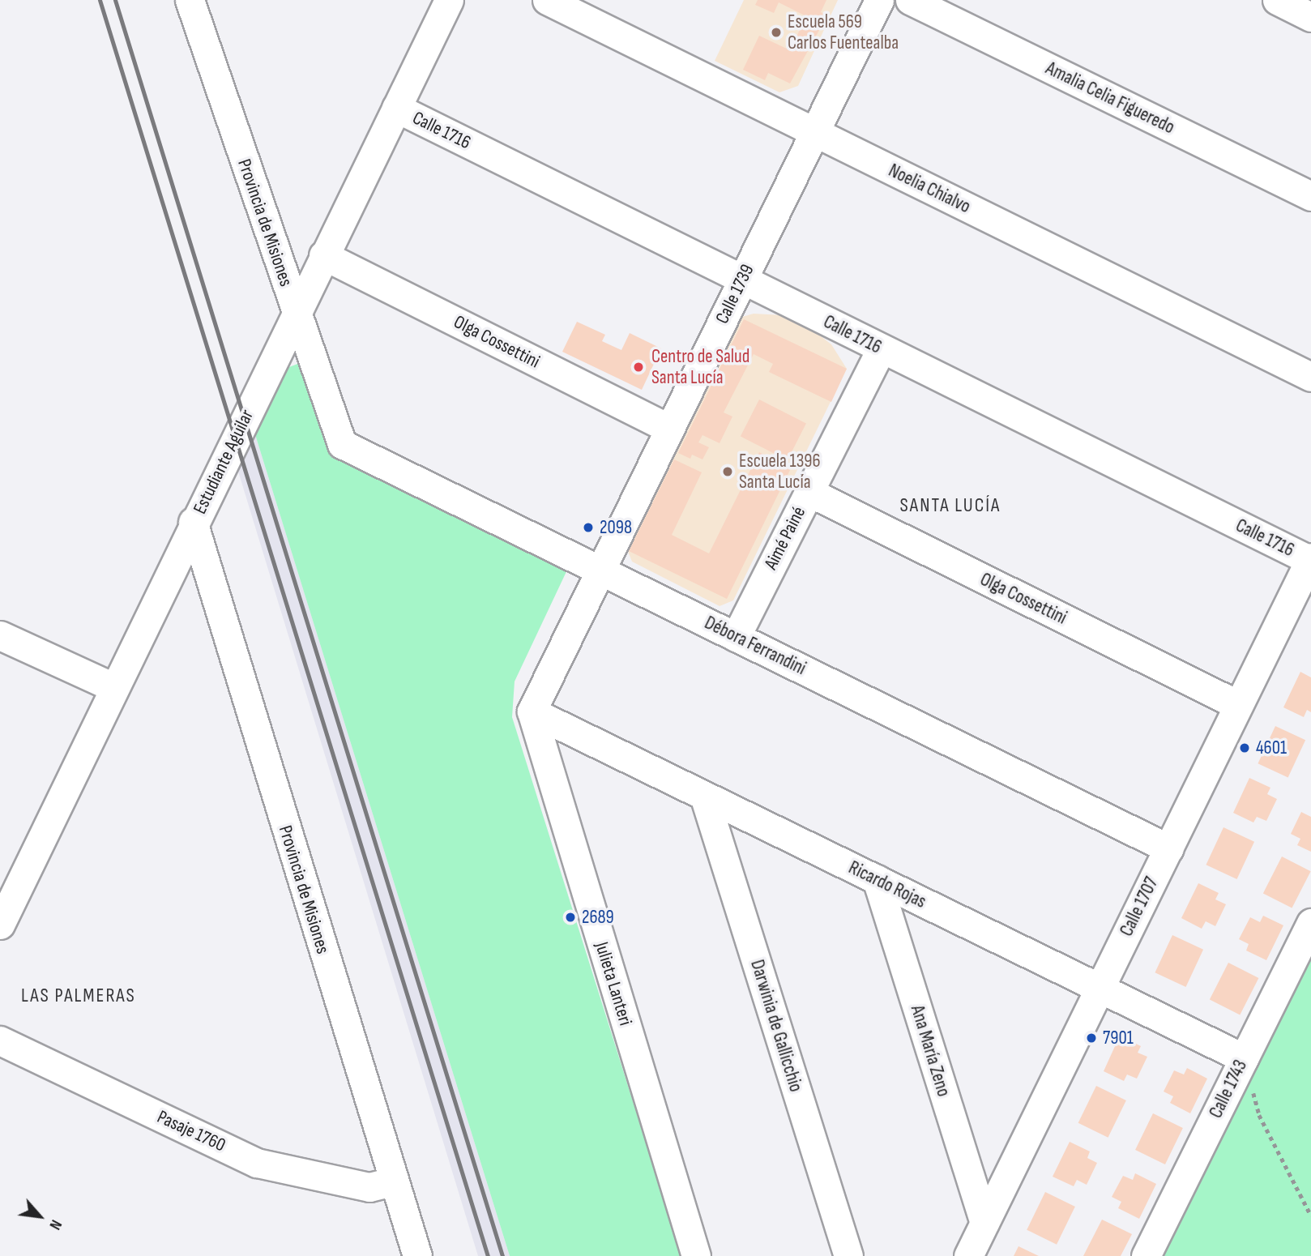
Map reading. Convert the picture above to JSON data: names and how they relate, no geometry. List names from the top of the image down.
{
  "streets": {
    "street": [
      "Amalia Celia Figueredo",
      "Calle 1716",
      "Noelia Chialvo",
      "Provincia de Misiones",
      "Calle 1739",
      "Olga Cossettini",
      "Estudiante Aguilar",
      "Aimé Painé",
      "Débora Ferrandini",
      "Ricardo Rojas",
      "Calle 1707",
      "Julieta Lanteri",
      "Darwinia de Gallicchio",
      "Ana María Zeno",
      "Calle 1743",
      "Pasaje 1760"
    ]
  },
  "crossings": [
    ["Calle 1716", "Calle 1739"],
    ["Calle 1716", "Estudiante Aguilar"],
    ["Calle 1716", "Aimé Painé"],
    ["Calle 1716", "Calle 1707"],
    ["Noelia Chialvo", "Calle 1739"],
    ["Provincia de Misiones", "Estudiante Aguilar"],
    ["Provincia de Misiones", "Débora Ferrandini"],
    ["Provincia de Misiones", "Pasaje 1760"],
    ["Calle 1739", "Olga Cossettini"],
    ["Calle 1739", "Débora Ferrandini"],
    ["Calle 1739", "Ricardo Rojas"],
    ["Calle 1739", "Julieta Lanteri"],
    ["Olga Cossettini", "Estudiante Aguilar"],
    ["Olga Cossettini", "Aimé Painé"],
    ["Olga Cossettini", "Calle 1707"],
    ["Aimé Painé", "Débora Ferrandini"],
    ["Débora Ferrandini", "Calle 1707"],
    ["Ricardo Rojas", "Calle 1707"],
    ["Ricardo Rojas", "Julieta Lanteri"],
    ["Ricardo Rojas", "Darwinia de Gallicchio"],
    ["Ricardo Rojas", "Ana María Zeno"],
    ["Ricardo Rojas", "Calle 1743"],
    ["Calle 1707", "Ana María Zeno"]
  ],
  "districts": ["SANTA LUCÍA", "LAS PALMERAS"],
  "places": [
    "Escuela 569 Carlos Fuentealba",
    "Centro de Salud Santa Lucía",
    "Escuela 1396 Santa Lucía",
    "2098",
    "4601",
    "2689",
    "7901"
  ],
  "north": "bottom right"
}
